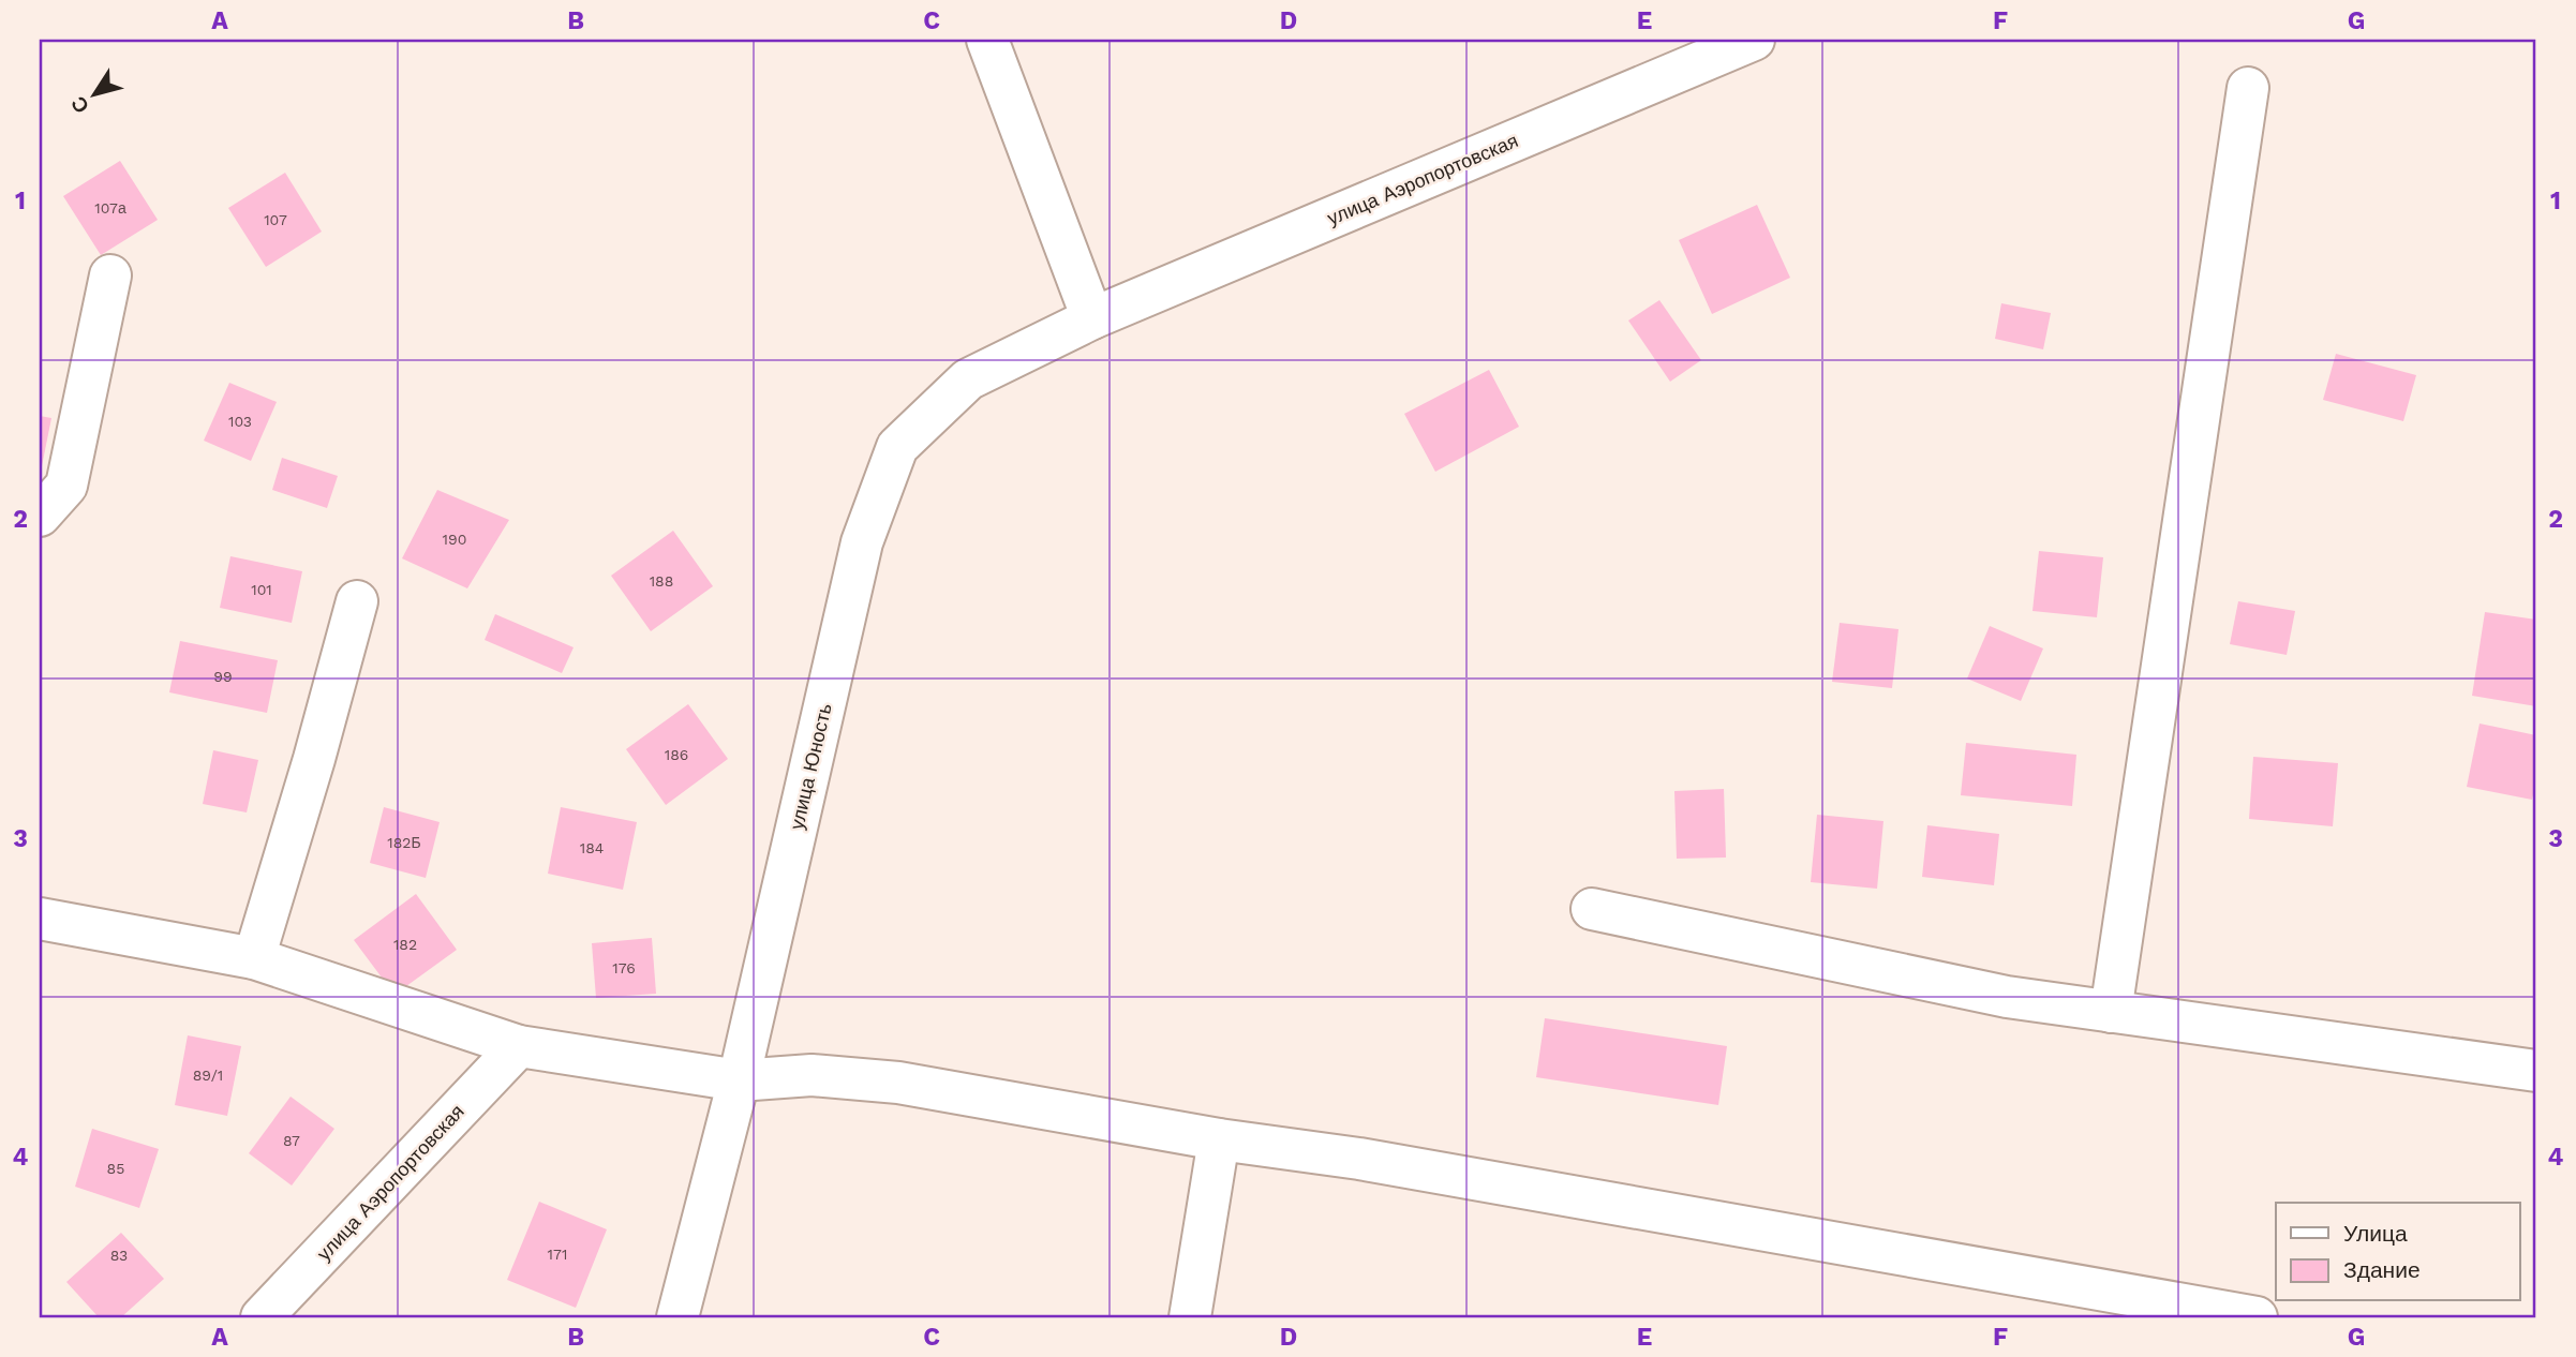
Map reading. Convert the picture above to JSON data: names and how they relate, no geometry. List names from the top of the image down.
{
  "streets": {
    "street": ["улица Аэропортовская", "улица Юность"]
  },
  "crossings": [
    ["улица Аэропортовская", "улица Юность"]
  ],
  "house_numbers": [
    "107а",
    "107",
    "103",
    "190",
    "188",
    "101",
    "99",
    "186",
    "182Б",
    "184",
    "182",
    "176",
    "89/1",
    "87",
    "85",
    "171",
    "83"
  ],
  "legend": ["Улица", "Здание"],
  "north": "bottom left",
  "grid": {
    "columns": [
      "A",
      "B",
      "C",
      "D",
      "E",
      "F",
      "G"
    ],
    "rows": [
      "1",
      "2",
      "3",
      "4"
    ]
  }
}
